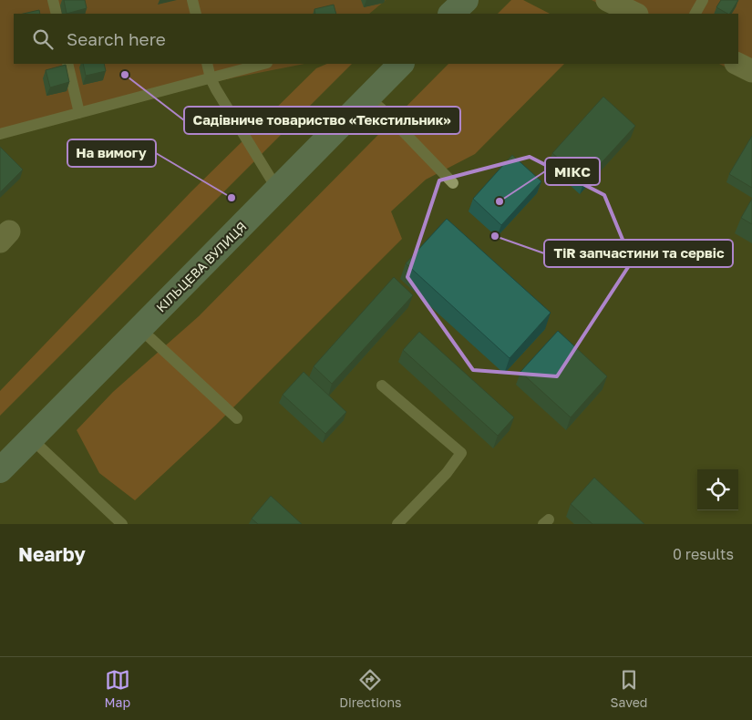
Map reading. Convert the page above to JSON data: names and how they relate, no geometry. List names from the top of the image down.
{
  "streets": {
    "main road": ["КІЛЬЦЕВА ВУЛИЦЯ"]
  },
  "places": [
    "Садівниче товариство «Текстильник»",
    "На вимогу",
    "МІКС",
    "TiR запчастини та сервіс"
  ],
  "page": {
    "search": "Search here",
    "heading": ["Nearby", "0 results"],
    "nav": ["Map", "Directions", "Saved"]
  }
}
